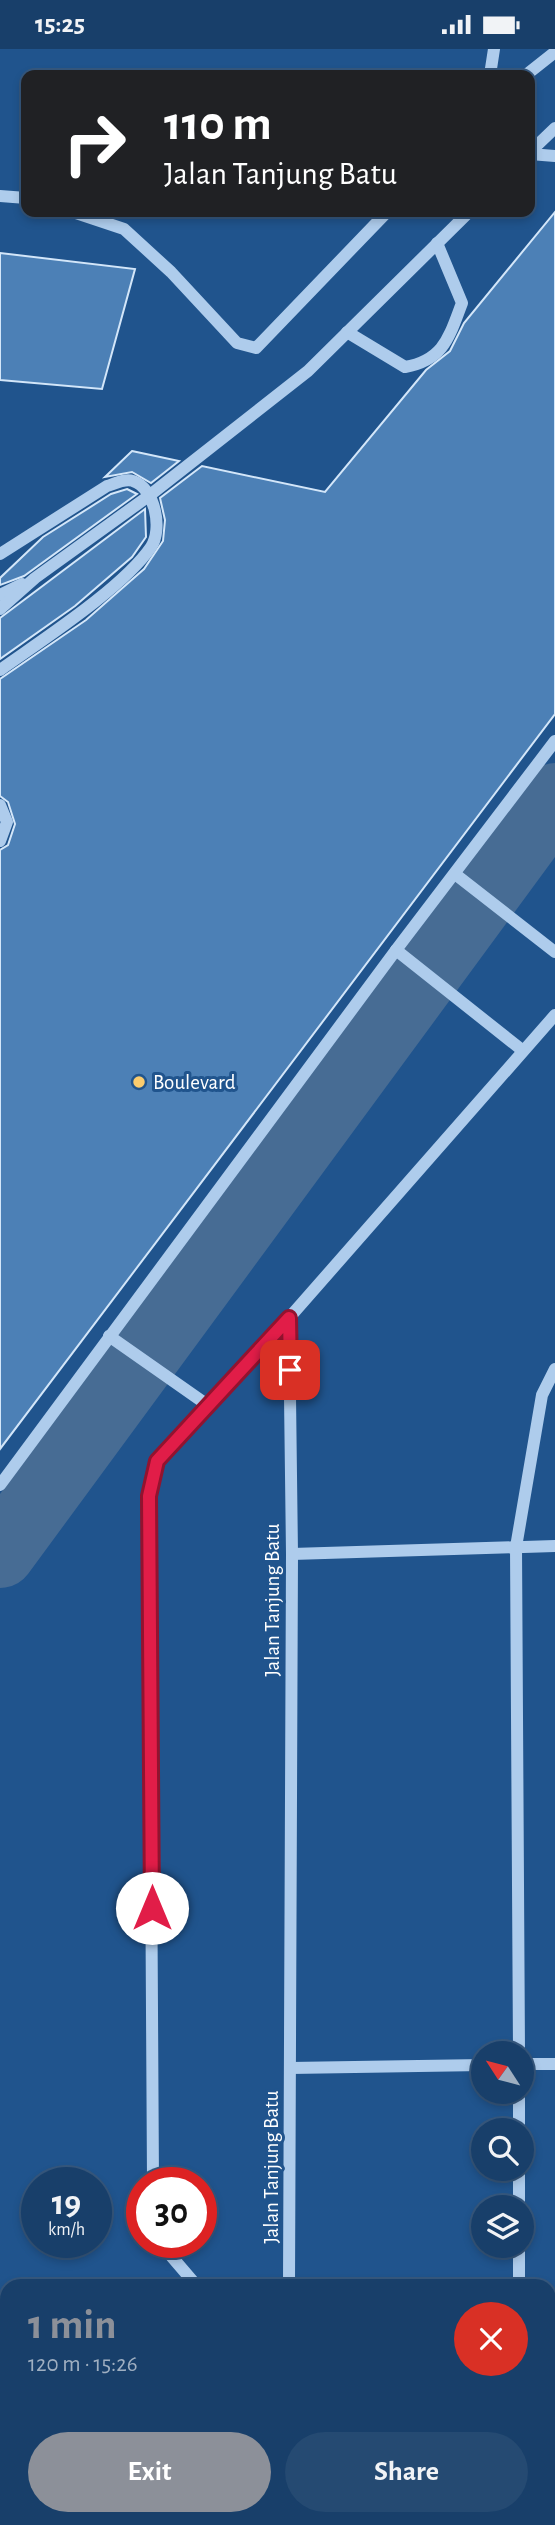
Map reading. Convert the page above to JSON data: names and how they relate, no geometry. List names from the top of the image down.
{
  "streets": {
    "street": ["Jalan Tanjung Batu"]
  },
  "places": ["Boulevard"],
  "north": "top left",
  "page": {
    "status": "15:25",
    "turn": ["110 m", "Jalan Tanjung Batu"],
    "speed": "19 km/h",
    "limit": "30",
    "heading": ["1 min", "120 m · 15:26"],
    "buttons": ["Exit", "Share"]
  }
}
